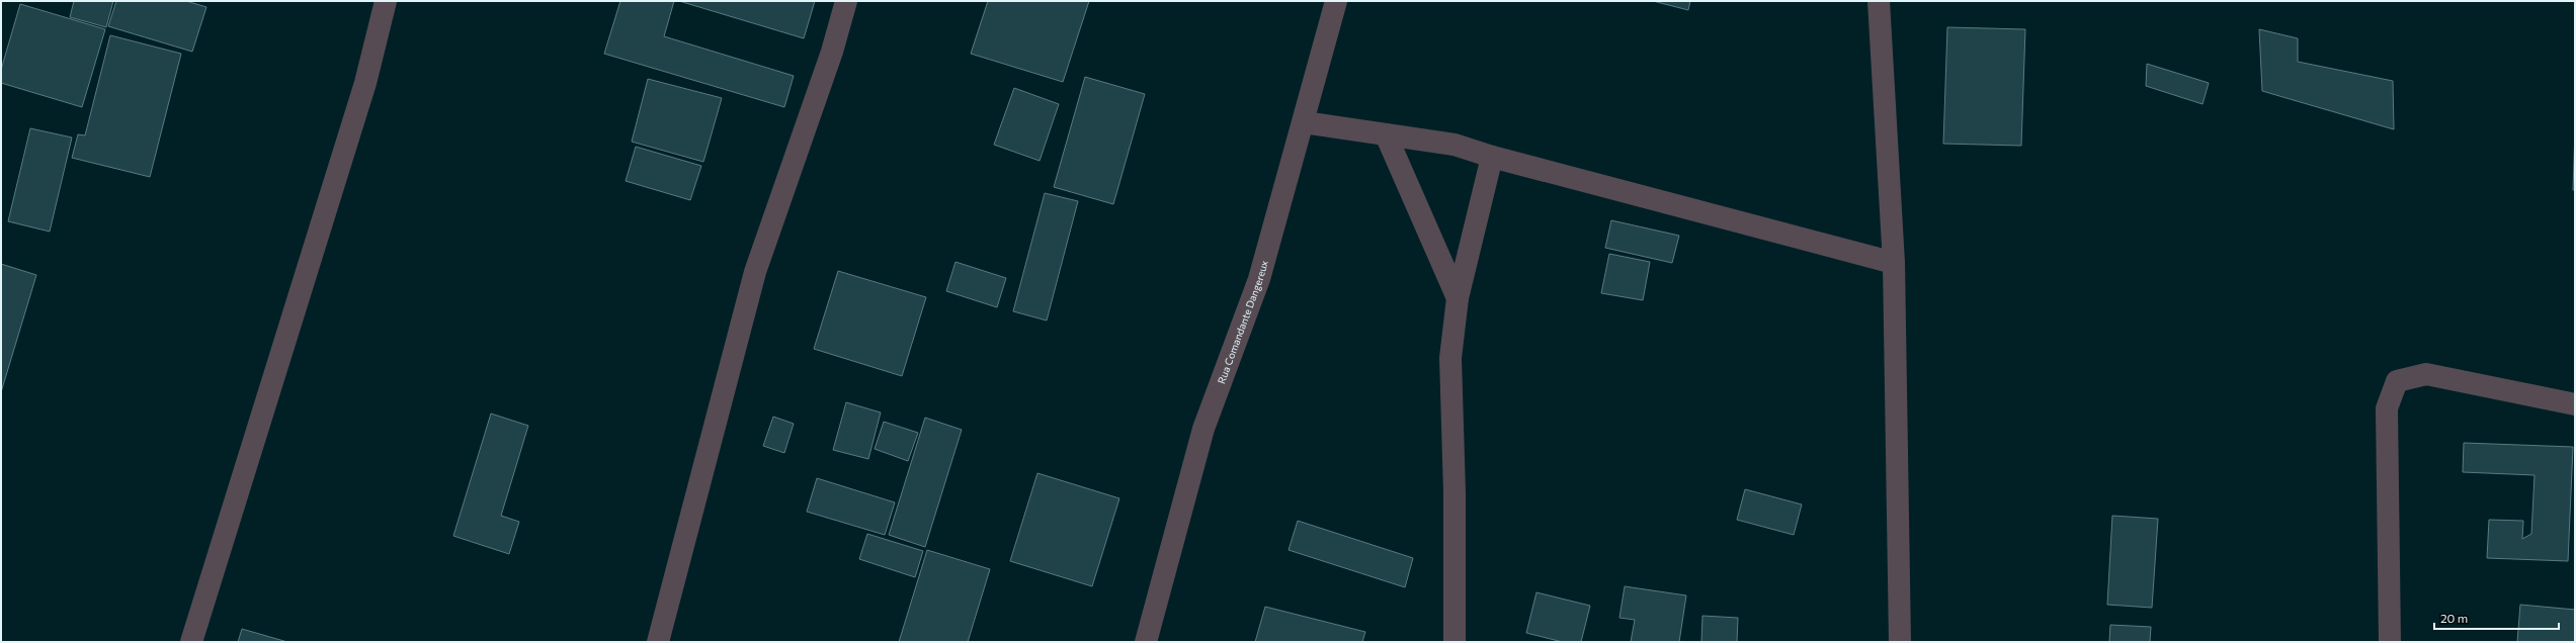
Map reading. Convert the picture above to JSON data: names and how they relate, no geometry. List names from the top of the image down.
{
  "streets": {
    "street": ["Rua Comandante Dangereux"]
  },
  "scale_bar": "20 m"
}
